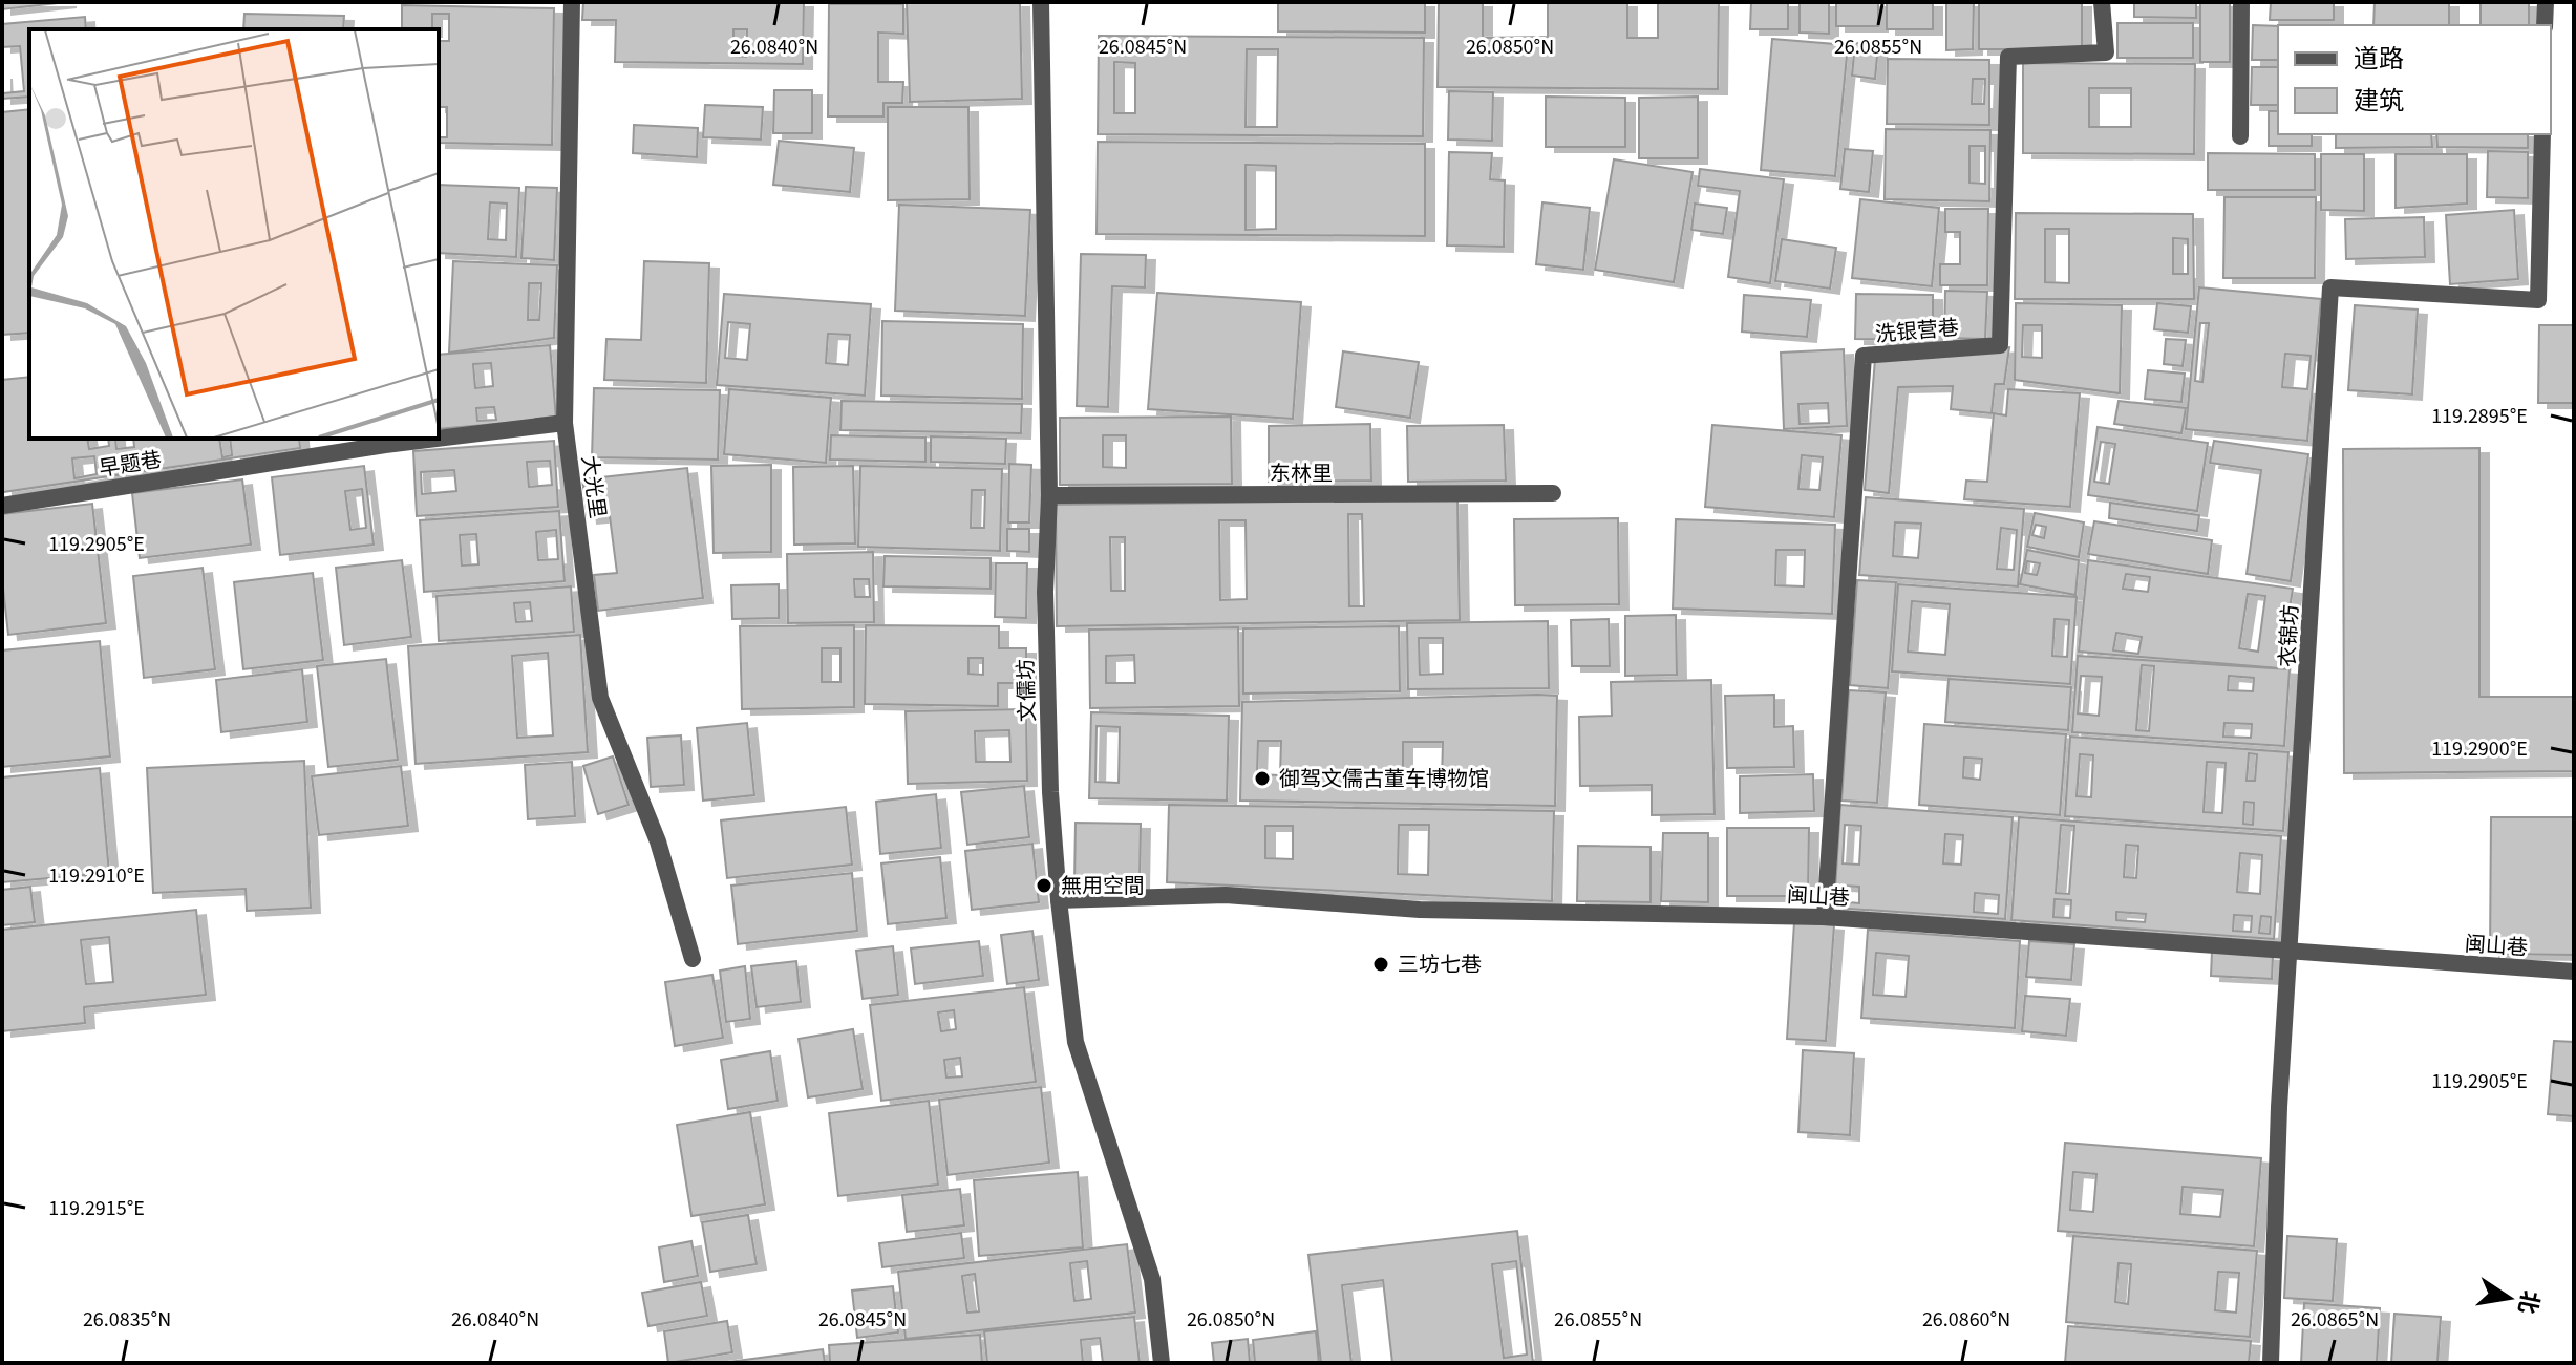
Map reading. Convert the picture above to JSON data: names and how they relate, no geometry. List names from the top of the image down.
{
  "streets": {
    "street": [
      "洗银营巷",
      "早题巷",
      "东林里",
      "大光里",
      "衣锦坊",
      "文儒坊",
      "闽山巷"
    ]
  },
  "crossings": [
    ["洗银营巷", "闽山巷"],
    ["早题巷", "大光里"],
    ["东林里", "文儒坊"],
    ["衣锦坊", "闽山巷"],
    ["文儒坊", "闽山巷"]
  ],
  "places": ["御驾文儒古董车博物馆", "無用空間", "三坊七巷"],
  "legend": ["道路", "建筑"],
  "north": "right",
  "coordinates": [
    "26.0840°N",
    "26.0845°N",
    "26.0850°N",
    "26.0855°N",
    "119.2895°E",
    "119.2905°E",
    "119.2900°E",
    "119.2910°E",
    "119.2915°E",
    "26.0835°N",
    "26.0860°N",
    "26.0865°N"
  ]
}
